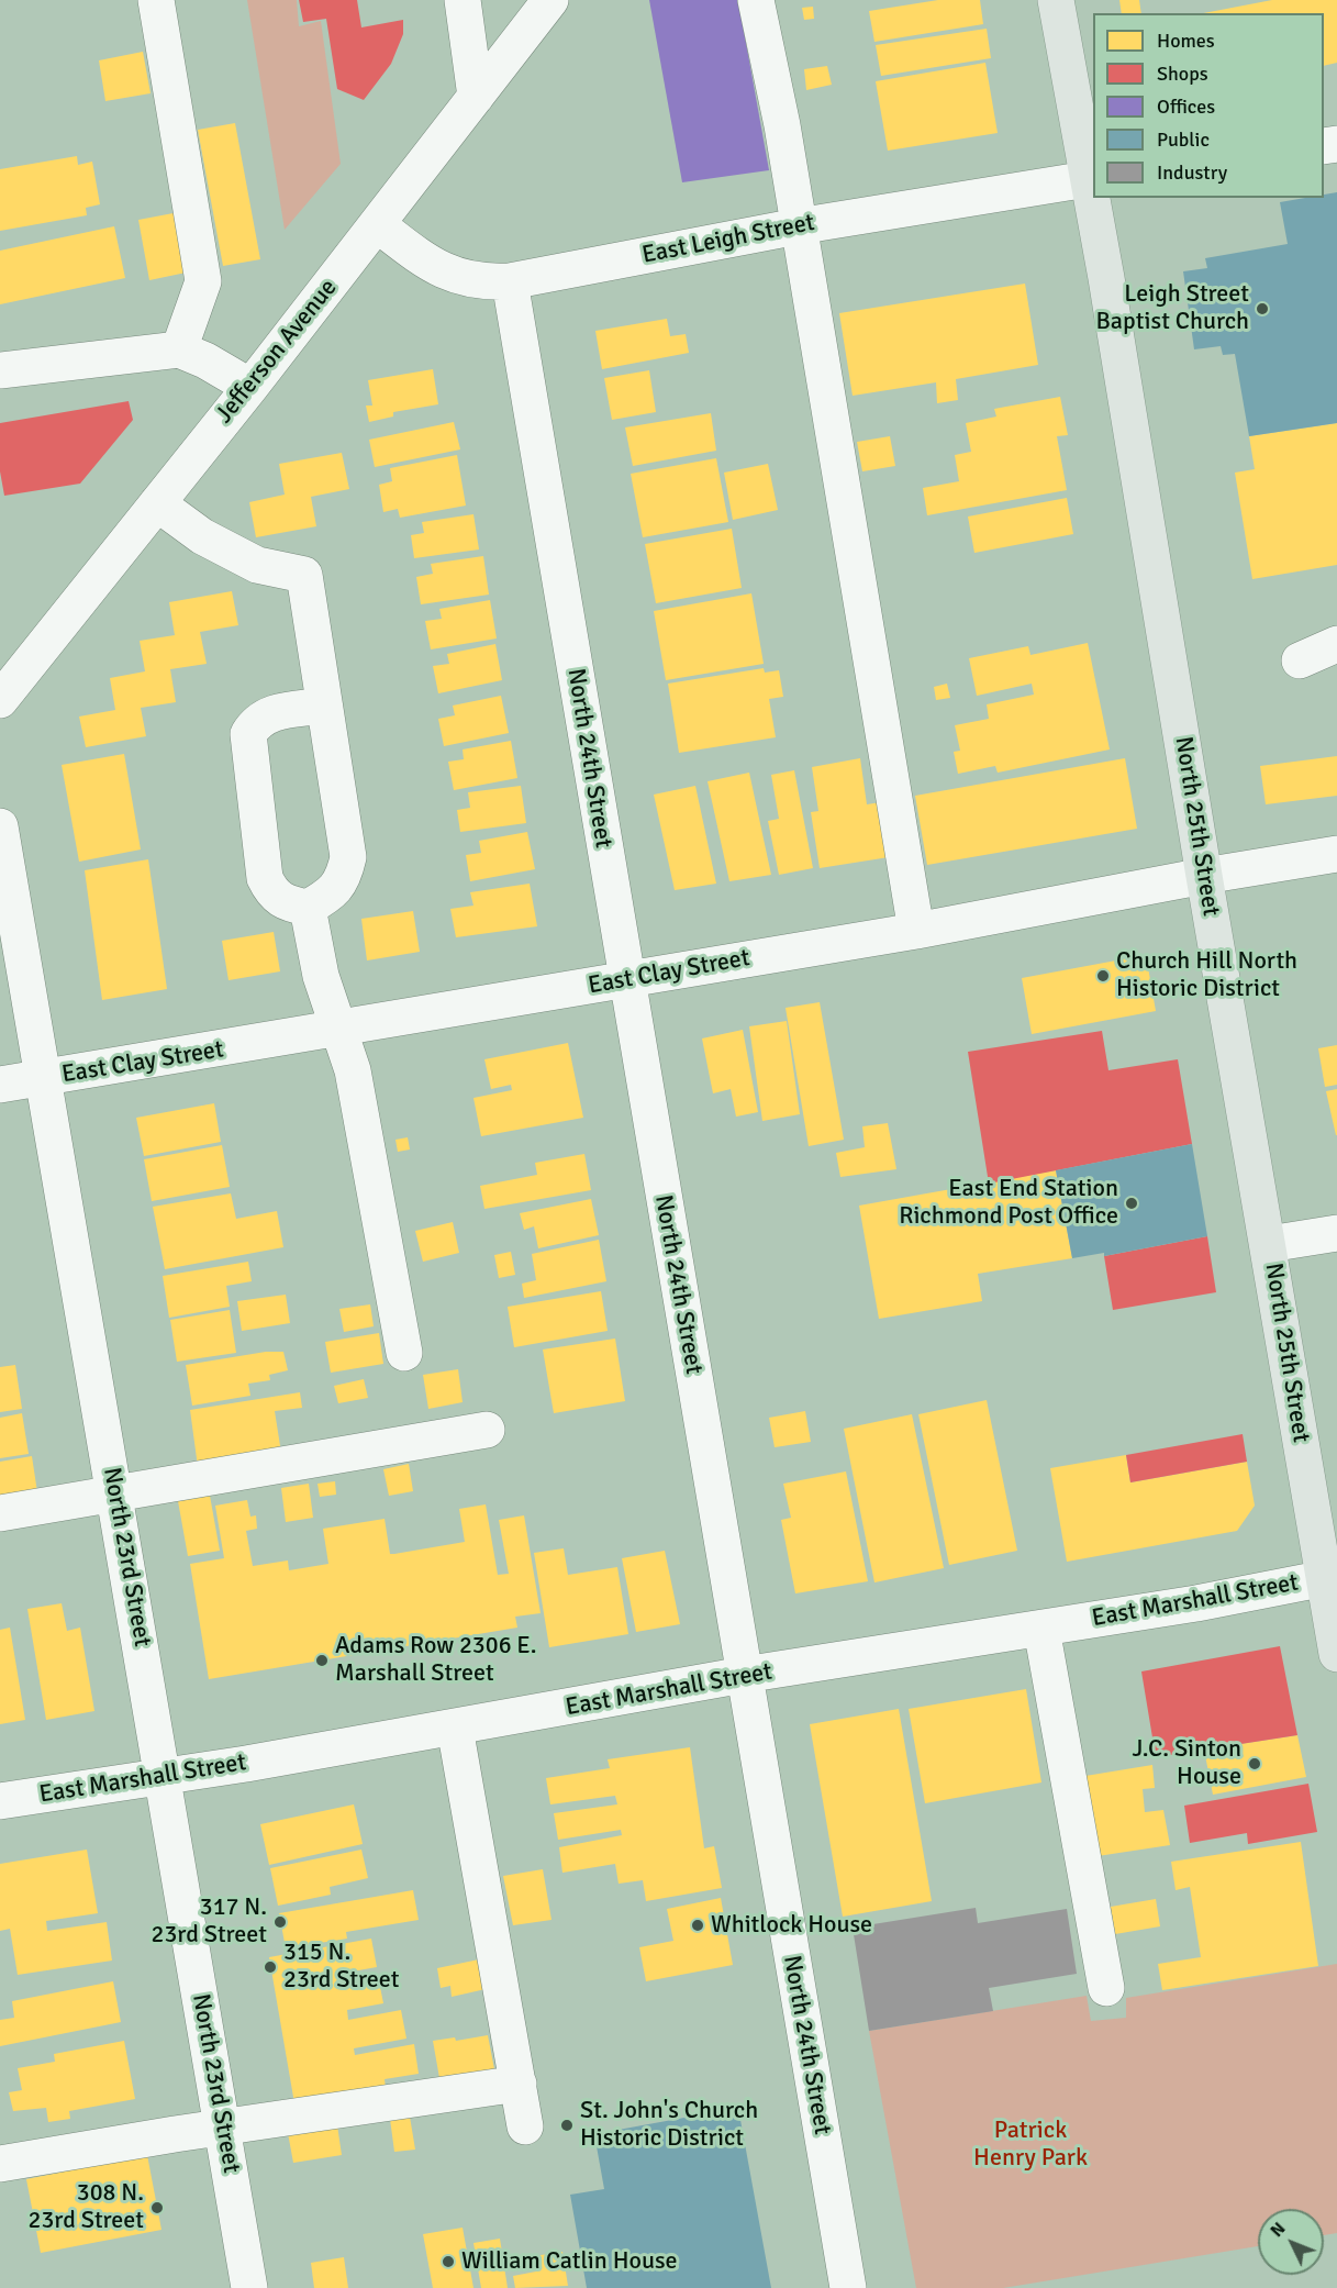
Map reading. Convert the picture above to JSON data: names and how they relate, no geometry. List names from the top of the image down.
{
  "streets": {
    "main road": ["North 25th Street"],
    "street": [
      "East Leigh Street",
      "Jefferson Avenue",
      "North 24th Street",
      "East Clay Street",
      "North 23rd Street",
      "East Marshall Street"
    ]
  },
  "crossings": [
    ["East Leigh Street", "Jefferson Avenue"],
    ["East Leigh Street", "North 24th Street"],
    ["East Leigh Street", "North 25th Street"],
    ["North 24th Street", "East Clay Street"],
    ["North 24th Street", "East Marshall Street"],
    ["North 25th Street", "East Clay Street"],
    ["North 25th Street", "East Marshall Street"],
    ["East Clay Street", "North 23rd Street"],
    ["North 23rd Street", "East Marshall Street"]
  ],
  "parks": ["Patrick Henry Park"],
  "places": [
    "Leigh Street Baptist Church",
    "Church Hill North Historic District",
    "East End Station Richmond Post Office",
    "Adams Row 2306 E. Marshall Street",
    "J.C. Sinton House",
    "317 N. 23rd Street",
    "Whitlock House",
    "315 N. 23rd Street",
    "St. John's Church Historic District",
    "308 N. 23rd Street",
    "William Catlin House"
  ],
  "legend": [
    "Homes",
    "Shops",
    "Offices",
    "Public",
    "Industry"
  ],
  "north": "top left"
}
